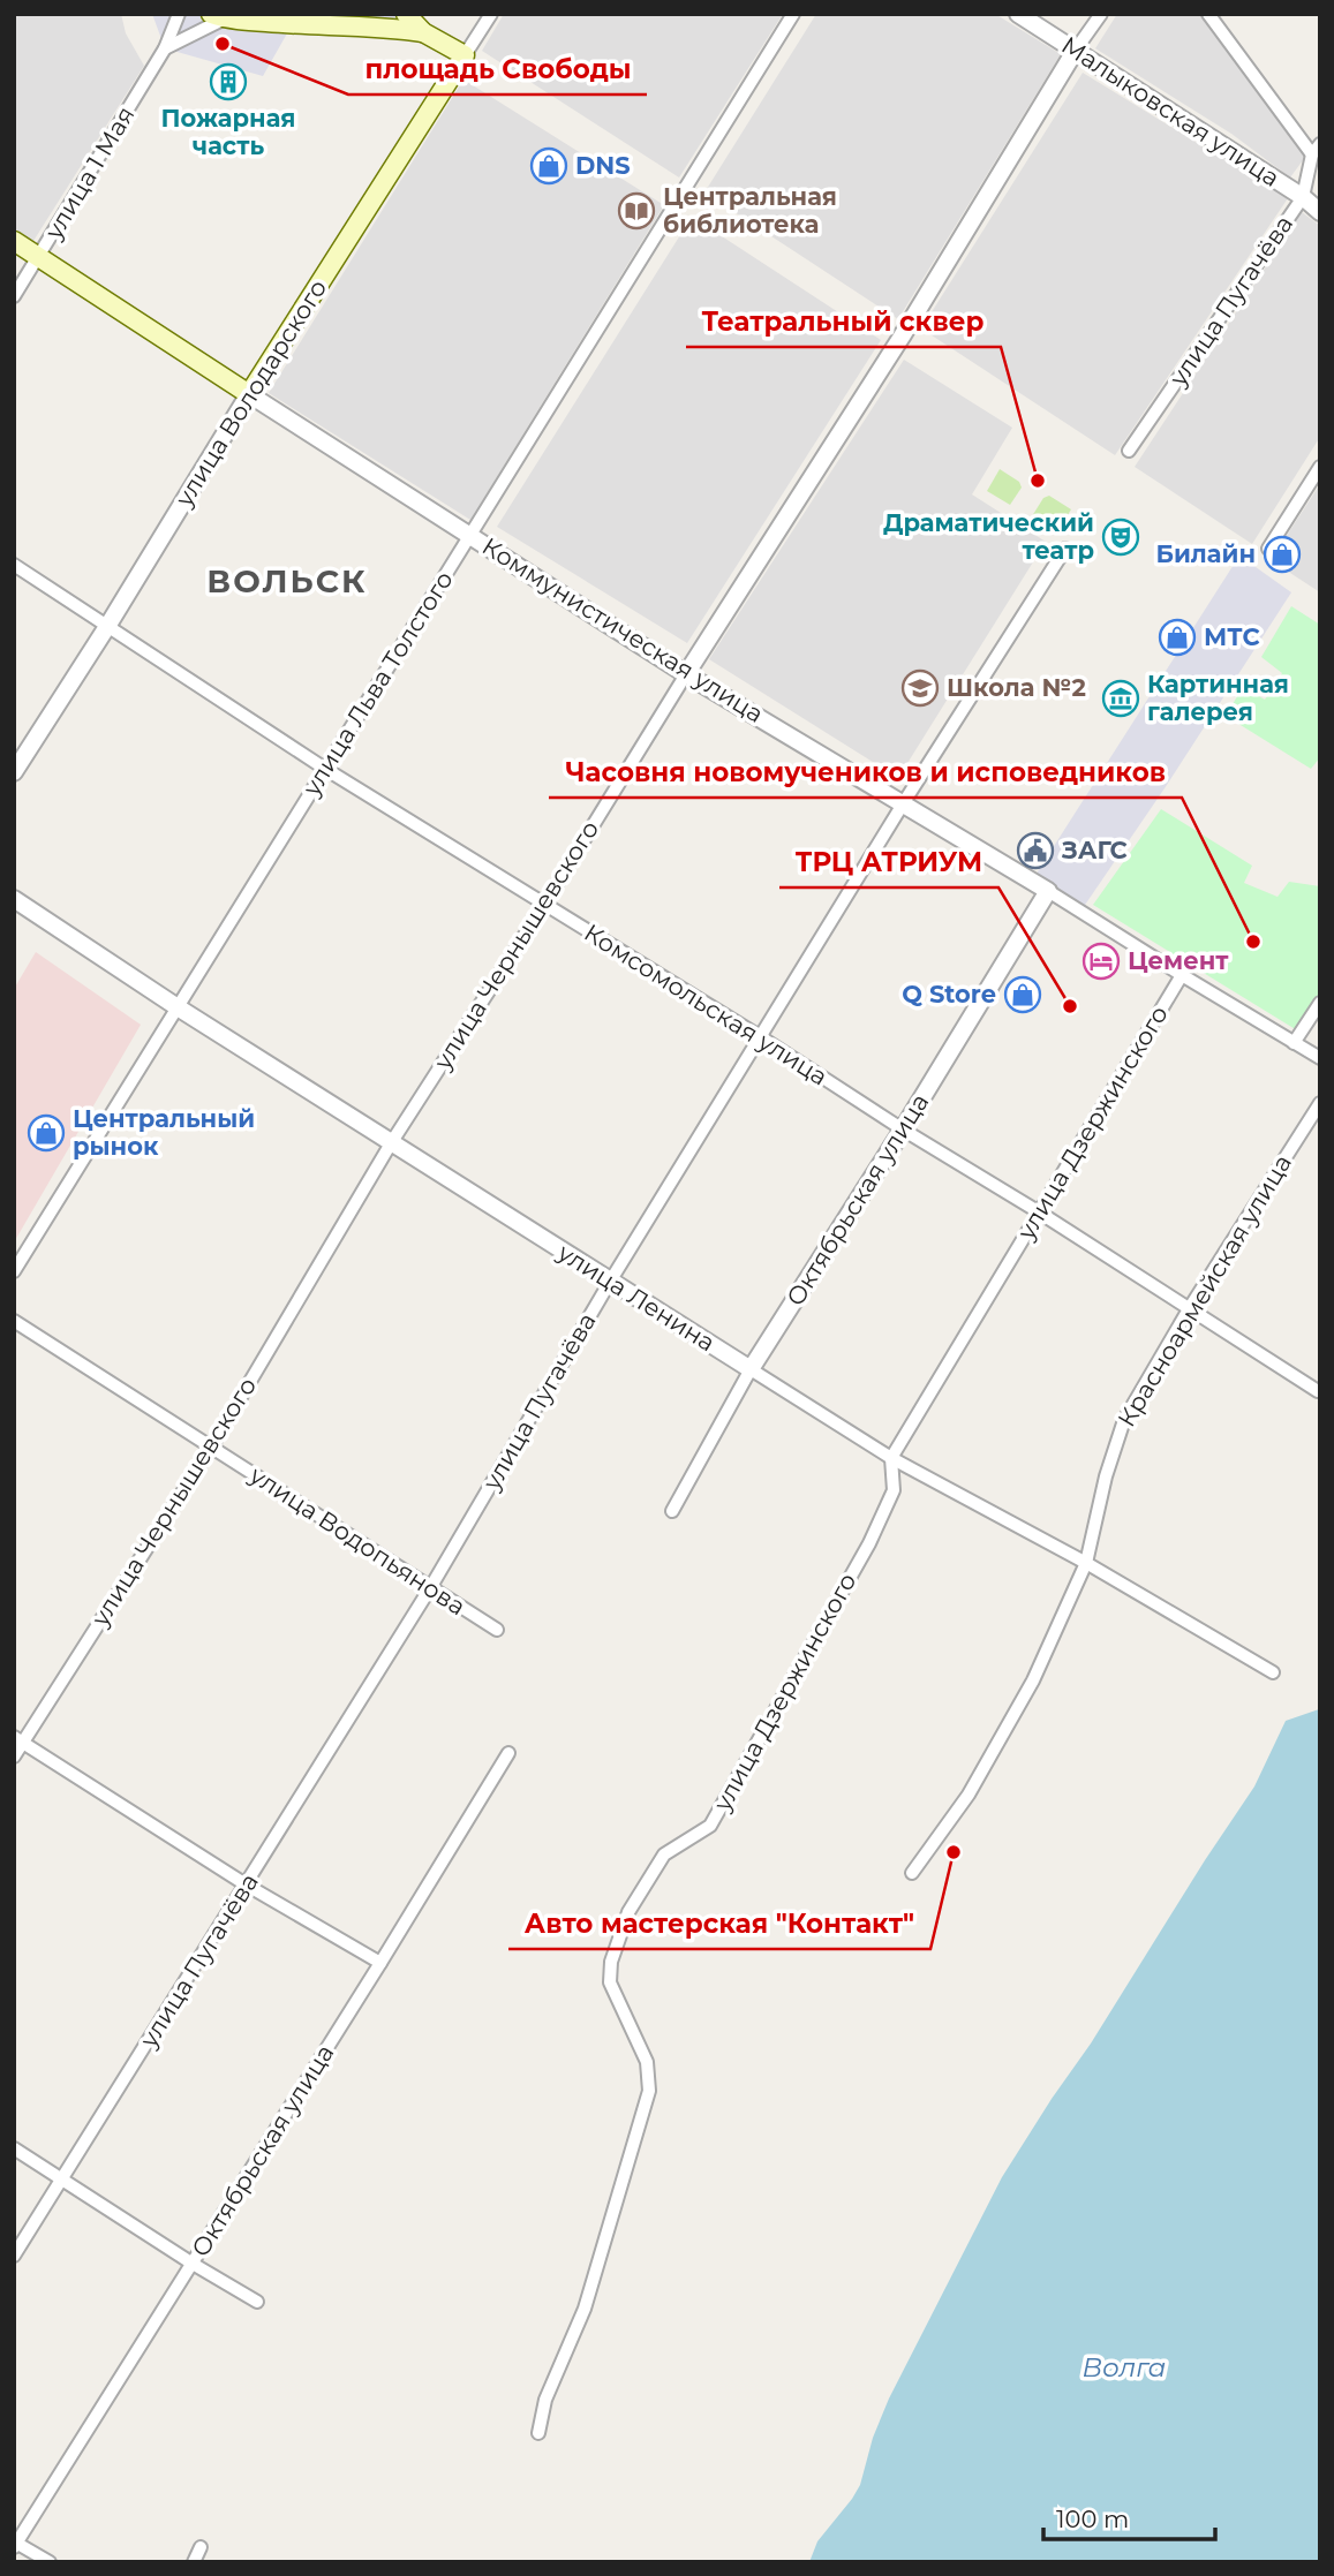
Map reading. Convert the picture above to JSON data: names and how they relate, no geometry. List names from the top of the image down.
{
  "streets": {
    "main road": ["улица Володарского", "Коммунистическая улица"],
    "street": [
      "Малыковская улица",
      "улица 1 Мая",
      "улица Пугачёва",
      "улица Льва Толстого",
      "улица Чернышевского",
      "Комсомольская улица",
      "улица Дзержинского",
      "Октябрьская улица",
      "Красноармейская улица",
      "улица Ленина",
      "улица Водопьянова"
    ]
  },
  "crossings": [
    ["Малыковская улица", "улица Пугачёва"],
    ["Малыковская улица", "улица Чернышевского"],
    ["улица 1 Мая", "Коммунистическая улица"],
    ["улица Пугачёва", "Коммунистическая улица"],
    ["улица Пугачёва", "Комсомольская улица"],
    ["улица Пугачёва", "улица Ленина"],
    ["улица Пугачёва", "улица Водопьянова"],
    ["улица Володарского", "Коммунистическая улица"],
    ["улица Володарского", "Комсомольская улица"],
    ["Коммунистическая улица", "улица Льва Толстого"],
    ["Коммунистическая улица", "улица Чернышевского"],
    ["Коммунистическая улица", "улица Дзержинского"],
    ["Коммунистическая улица", "Октябрьская улица"],
    ["улица Льва Толстого", "Комсомольская улица"],
    ["улица Льва Толстого", "улица Ленина"],
    ["улица Чернышевского", "Комсомольская улица"],
    ["улица Чернышевского", "улица Ленина"],
    ["улица Чернышевского", "улица Водопьянова"],
    ["Комсомольская улица", "улица Дзержинского"],
    ["Комсомольская улица", "Октябрьская улица"],
    ["Комсомольская улица", "Красноармейская улица"],
    ["улица Дзержинского", "улица Ленина"],
    ["Октябрьская улица", "улица Ленина"],
    ["Красноармейская улица", "улица Ленина"]
  ],
  "districts": ["ВОЛЬСК"],
  "water": ["Волга"],
  "places": {
    "other": [
      "площадь Свободы",
      "Театральный сквер",
      "Часовня новомучеников и исповедников",
      "ТРЦ АТРИУМ",
      "Авто мастерская \"Контакт\""
    ],
    "building": ["Пожарная часть"],
    "shop": [
      "DNS",
      "Билайн",
      "МТС",
      "Q Store",
      "Центральный рынок"
    ],
    "library": ["Центральная библиотека"],
    "theatre": ["Драматический театр"],
    "school or university": ["Школа №2"],
    "museum": ["Картинная галерея"],
    "public building": ["ЗАГС"],
    "hotel": ["Цемент"]
  },
  "scale_bar": "100 m"
}
